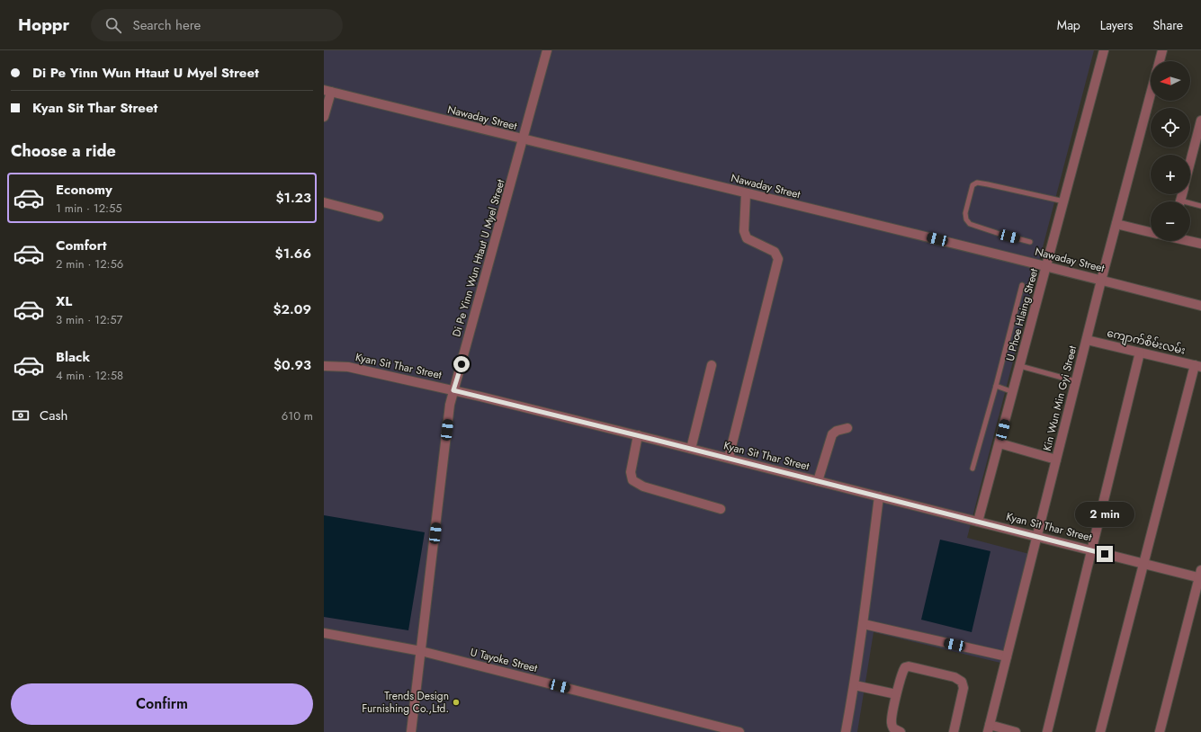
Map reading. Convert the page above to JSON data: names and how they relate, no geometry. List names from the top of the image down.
{
  "streets": {
    "street": [
      "Nawaday Street",
      "Di Pe Yinn Wun Htaut U Myel Street",
      "U Phoe Hlaing Street",
      "ကျောက်စိမ်းလမ်း",
      "Kyan Sit Thar Street",
      "Kin Wun Min Gyi Street",
      "U Tayoke Street"
    ]
  },
  "crossings": [
    ["Nawaday Street", "Di Pe Yinn Wun Htaut U Myel Street"],
    ["Nawaday Street", "U Phoe Hlaing Street"],
    ["Nawaday Street", "Kin Wun Min Gyi Street"],
    ["Di Pe Yinn Wun Htaut U Myel Street", "Kyan Sit Thar Street"],
    ["Di Pe Yinn Wun Htaut U Myel Street", "U Tayoke Street"],
    ["U Phoe Hlaing Street", "Kyan Sit Thar Street"],
    ["ကျောက်စိမ်းလမ်း", "Kin Wun Min Gyi Street"],
    ["Kyan Sit Thar Street", "Kin Wun Min Gyi Street"]
  ],
  "places": ["Trends Design Furnishing Co.,Ltd."],
  "north": "left",
  "page": {
    "header": "Hoppr",
    "search": "Search here",
    "nav": ["Map", "Layers", "Share"],
    "banner": ["Di Pe Yinn Wun Htaut U Myel Street", "Kyan Sit Thar Street"],
    "map_buttons": ["+", "−"],
    "heading": "Choose a ride",
    "list": [
      {
        "name": "Economy",
        "note": "1 min · 12:55",
        "value": "$1.23"
      },
      {
        "name": "Comfort",
        "note": "2 min · 12:56",
        "value": "$1.66"
      },
      {
        "name": "XL",
        "note": "3 min · 12:57",
        "value": "$2.09"
      },
      {
        "name": "Black",
        "note": "4 min · 12:58",
        "value": "$0.93"
      }
    ],
    "pay": ["Cash", "610 m"],
    "bubble": "2 min",
    "buttons": "Confirm"
  }
}
